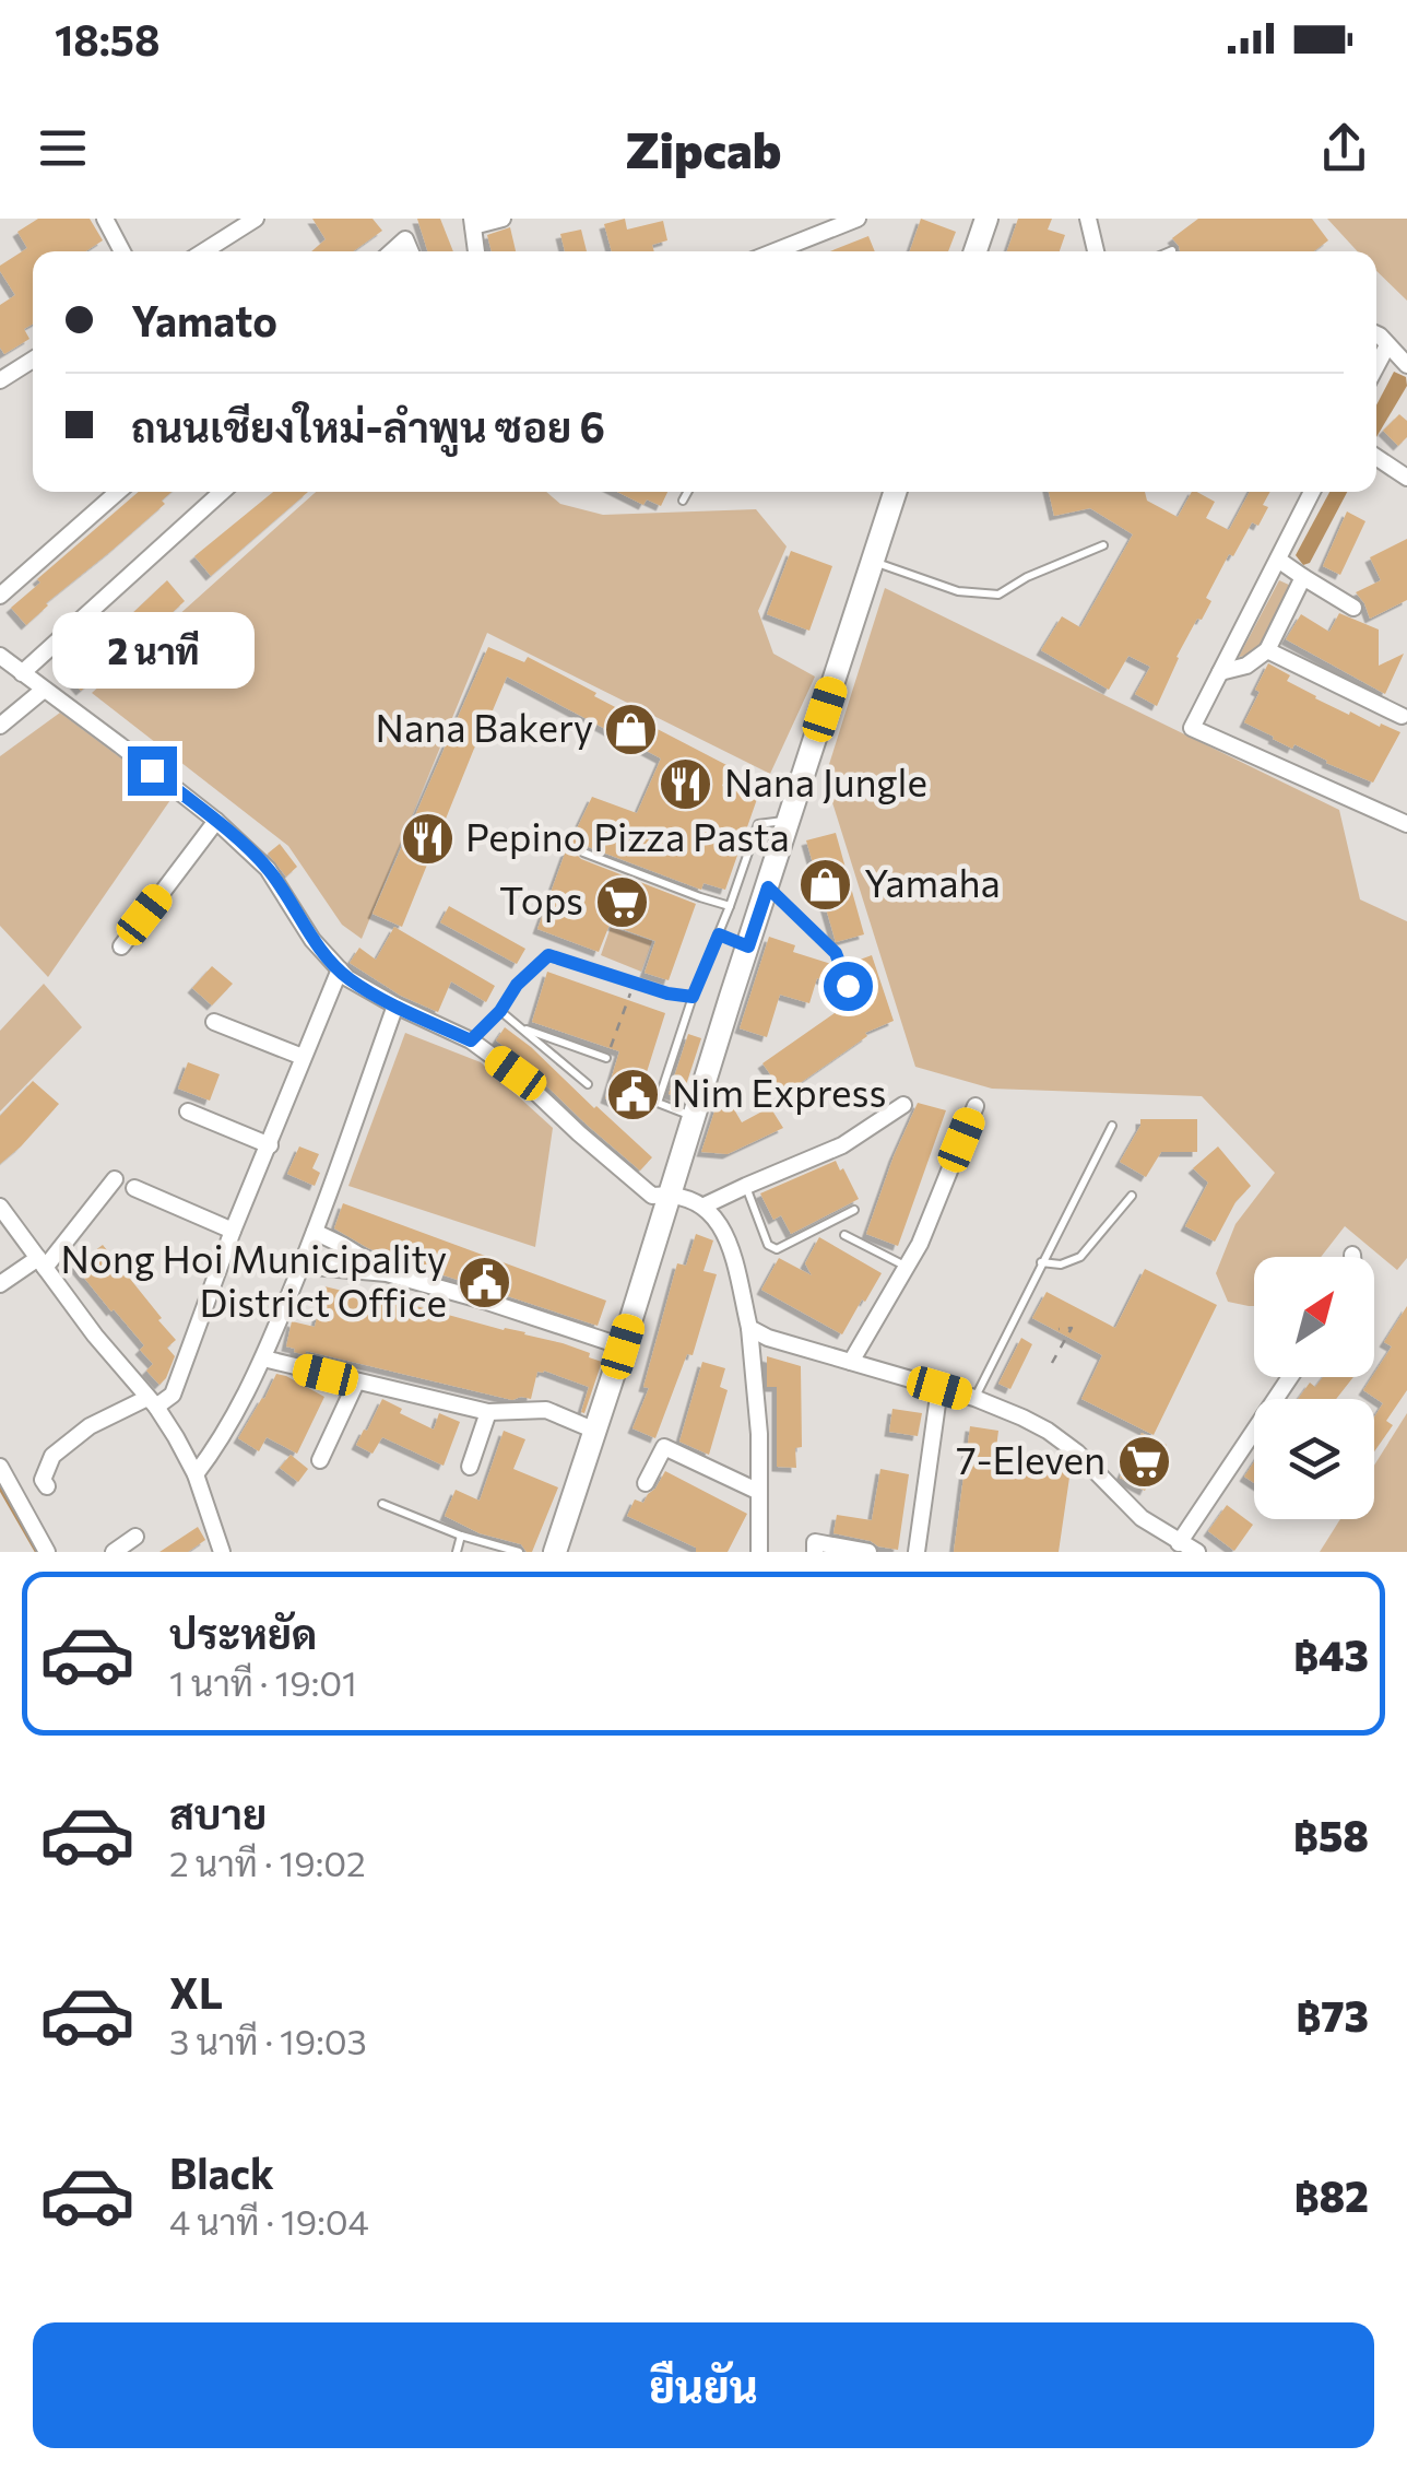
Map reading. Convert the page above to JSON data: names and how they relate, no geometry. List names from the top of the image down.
{
  "places": {
    "shop": ["Nana Bakery", "Yamaha"],
    "restaurant": ["Nana Jungle", "Pepino Pizza Pasta"],
    "supermarket": ["Tops", "7-Eleven"],
    "public building": ["Nim Express", "Nong Hoi Municipality District Office"]
  },
  "north": "top right",
  "page": {
    "status": "18:58",
    "header": "Zipcab",
    "banner": ["Yamato", "ถนนเชียงใหม่-ลำพูน ซอย 6"],
    "bubble": "2 นาที",
    "list": [
      {
        "name": "ประหยัด",
        "note": "1 นาที · 19:01",
        "value": "฿43"
      },
      {
        "name": "สบาย",
        "note": "2 นาที · 19:02",
        "value": "฿58"
      },
      {
        "name": "XL",
        "note": "3 นาที · 19:03",
        "value": "฿73"
      },
      {
        "name": "Black",
        "note": "4 นาที · 19:04",
        "value": "฿82"
      }
    ],
    "buttons": "ยืนยัน"
  }
}
